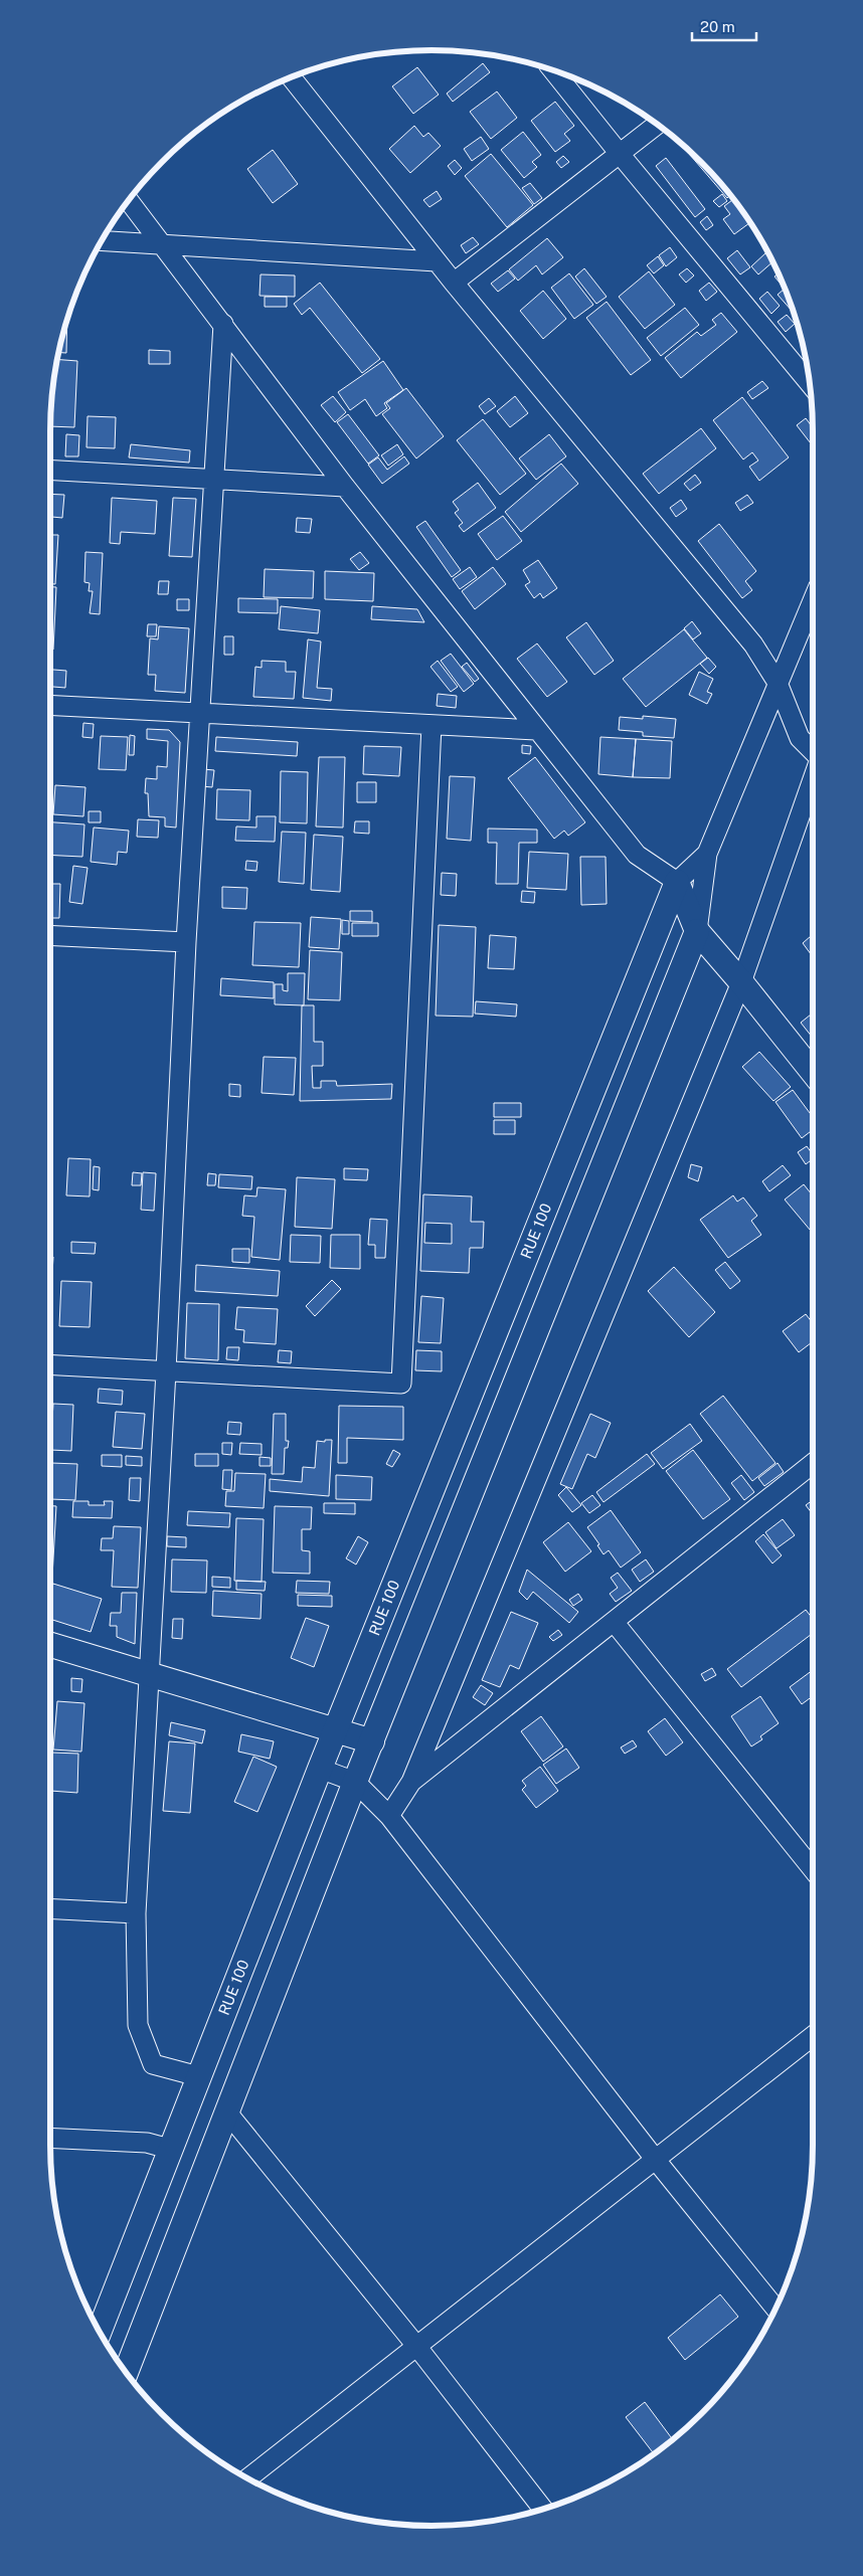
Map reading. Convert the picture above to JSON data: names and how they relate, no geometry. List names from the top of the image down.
{
  "streets": {
    "street": ["RUE 100"]
  },
  "scale_bar": "20 m"
}
